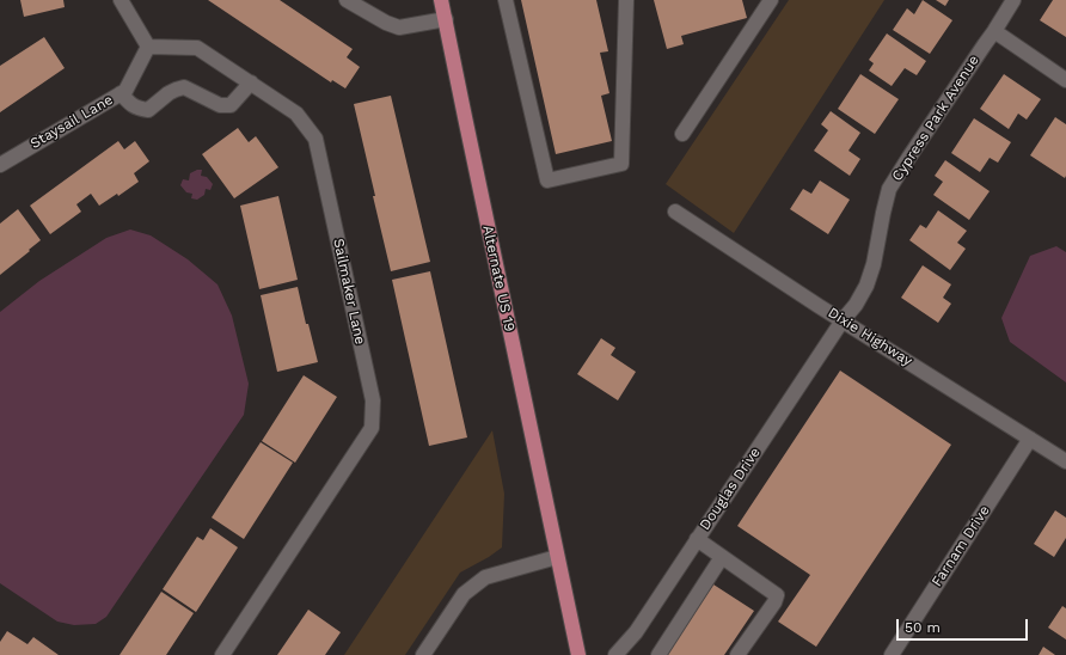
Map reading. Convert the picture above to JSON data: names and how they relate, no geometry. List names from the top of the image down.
{
  "streets": {
    "main road": ["Alternate US 19"],
    "street": [
      "Cypress Park Avenue",
      "Staysail Lane",
      "Sailmaker Lane",
      "Dixie Highway",
      "Douglas Drive",
      "Farnam Drive"
    ]
  },
  "crossings": [
    ["Cypress Park Avenue", "Dixie Highway"],
    ["Cypress Park Avenue", "Douglas Drive"],
    ["Staysail Lane", "Sailmaker Lane"],
    ["Dixie Highway", "Douglas Drive"],
    ["Dixie Highway", "Farnam Drive"]
  ],
  "scale_bar": "50 m"
}
